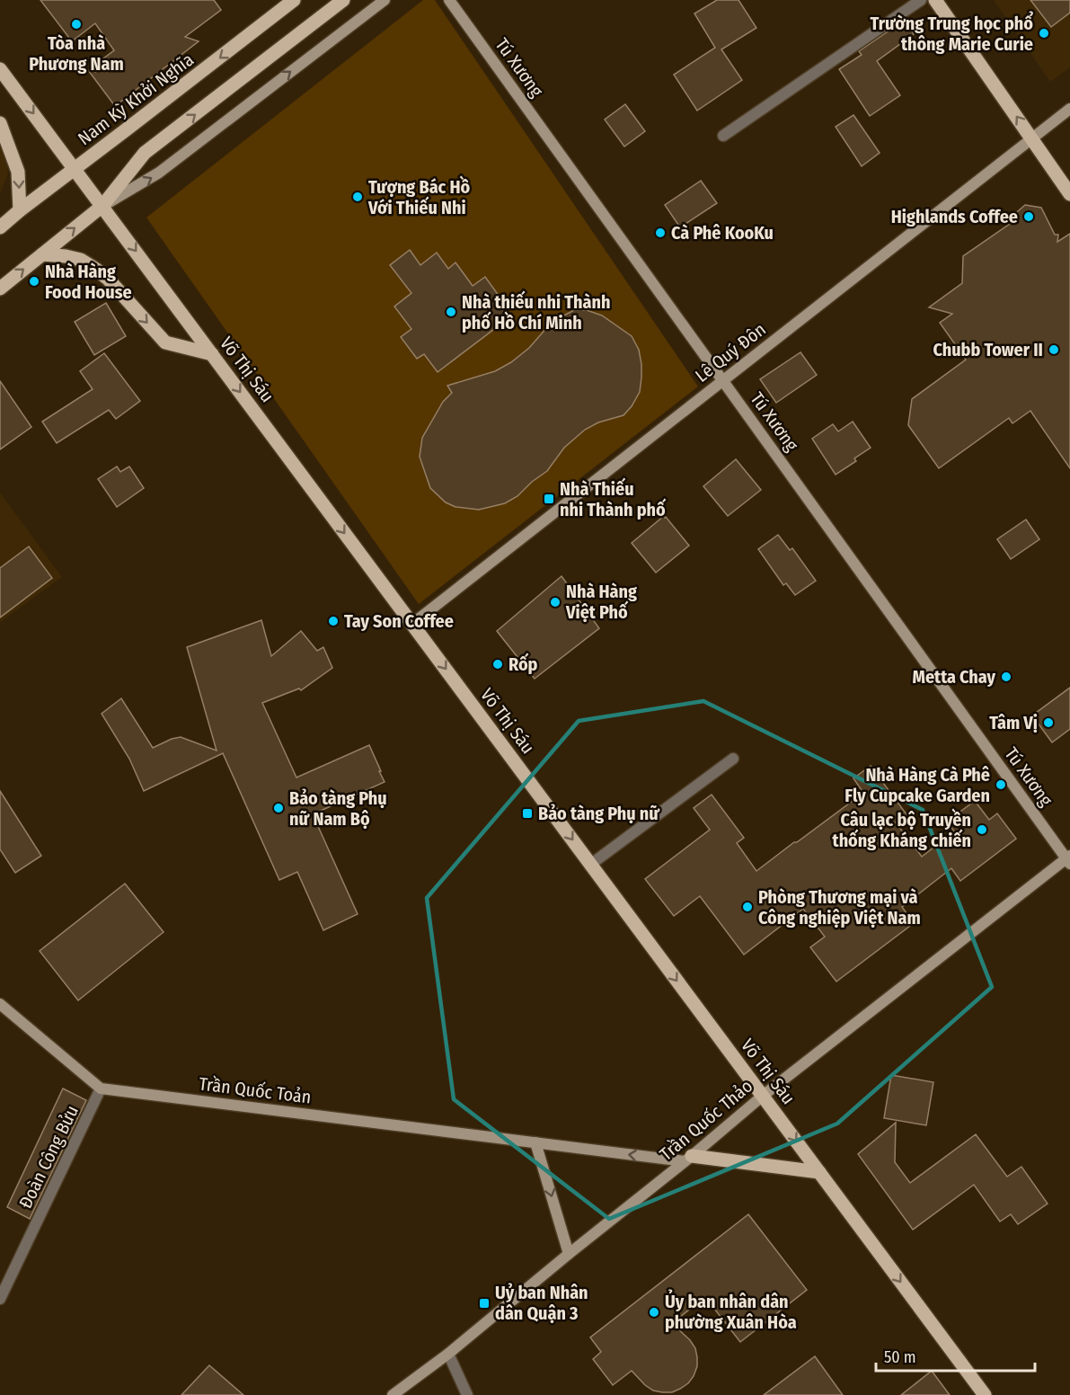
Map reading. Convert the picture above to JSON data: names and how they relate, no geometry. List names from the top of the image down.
{
  "streets": {
    "main road": ["Nam Kỳ Khởi Nghĩa", "Võ Thị Sáu"],
    "street": [
      "Tú Xương",
      "Lê Quý Đôn",
      "Trần Quốc Toản",
      "Trần Quốc Thảo",
      "Đoàn Công Bửu"
    ]
  },
  "crossings": [
    ["Tú Xương", "Lê Quý Đôn"],
    ["Tú Xương", "Trần Quốc Thảo"],
    ["Nam Kỳ Khởi Nghĩa", "Võ Thị Sáu"],
    ["Lê Quý Đôn", "Võ Thị Sáu"],
    ["Võ Thị Sáu", "Trần Quốc Thảo"],
    ["Trần Quốc Toản", "Trần Quốc Thảo"],
    ["Trần Quốc Toản", "Đoàn Công Bửu"]
  ],
  "one_way": ["Võ Thị Sáu"],
  "places": {
    "other": [
      "Tòa nhà Phương Nam",
      "Trường Trung học phổ thông Marie Curie",
      "Tượng Bác Hồ Với Thiếu Nhi",
      "Highlands Coffee",
      "Cà Phê KooKu",
      "Nhà Hàng Food House",
      "Nhà thiếu nhi Thành phố Hồ Chí Minh",
      "Chubb Tower II",
      "Nhà Hàng Việt Phố",
      "Tay Son Coffee",
      "Rốp",
      "Metta Chay",
      "Tâm Vị",
      "Nhà Hàng Cà Phê Fly Cupcake Garden",
      "Bảo tàng Phụ nữ Nam Bộ",
      "Câu lạc bộ Truyền thống Kháng chiến",
      "Phòng Thương mại và Công nghiệp Việt Nam",
      "Ủy ban nhân dân phường Xuân Hòa"
    ],
    "transit": ["Nhà Thiếu nhi Thành phố", "Bảo tàng Phụ nữ", "Uỷ ban Nhân dân Quận 3"]
  },
  "scale_bar": "50 m"
}
